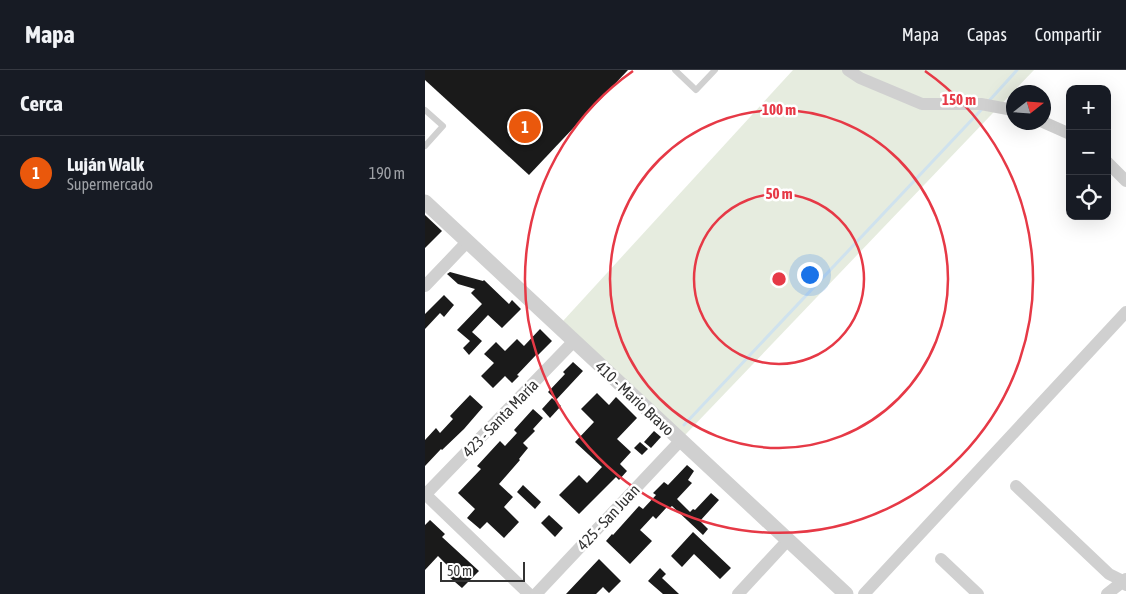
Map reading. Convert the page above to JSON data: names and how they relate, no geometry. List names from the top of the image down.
{
  "streets": {
    "street": ["410 - Mario Bravo", "423 - Santa María", "425 - San Juan"]
  },
  "crossings": [
    ["410 - Mario Bravo", "423 - Santa María"],
    ["410 - Mario Bravo", "425 - San Juan"]
  ],
  "scale_bar": "50 m",
  "north": "right",
  "page": {
    "header": "Mapa",
    "nav": ["Mapa", "Capas", "Compartir"],
    "heading": "Cerca",
    "map_buttons": ["+", "−"],
    "pins": "1",
    "list": [
      {
        "mark": "1",
        "name": "Luján Walk",
        "note": "Supermercado",
        "value": "190 m"
      }
    ],
    "scale": "50 m"
  },
  "rings": ["150 m", "100 m", "50 m"]
}
